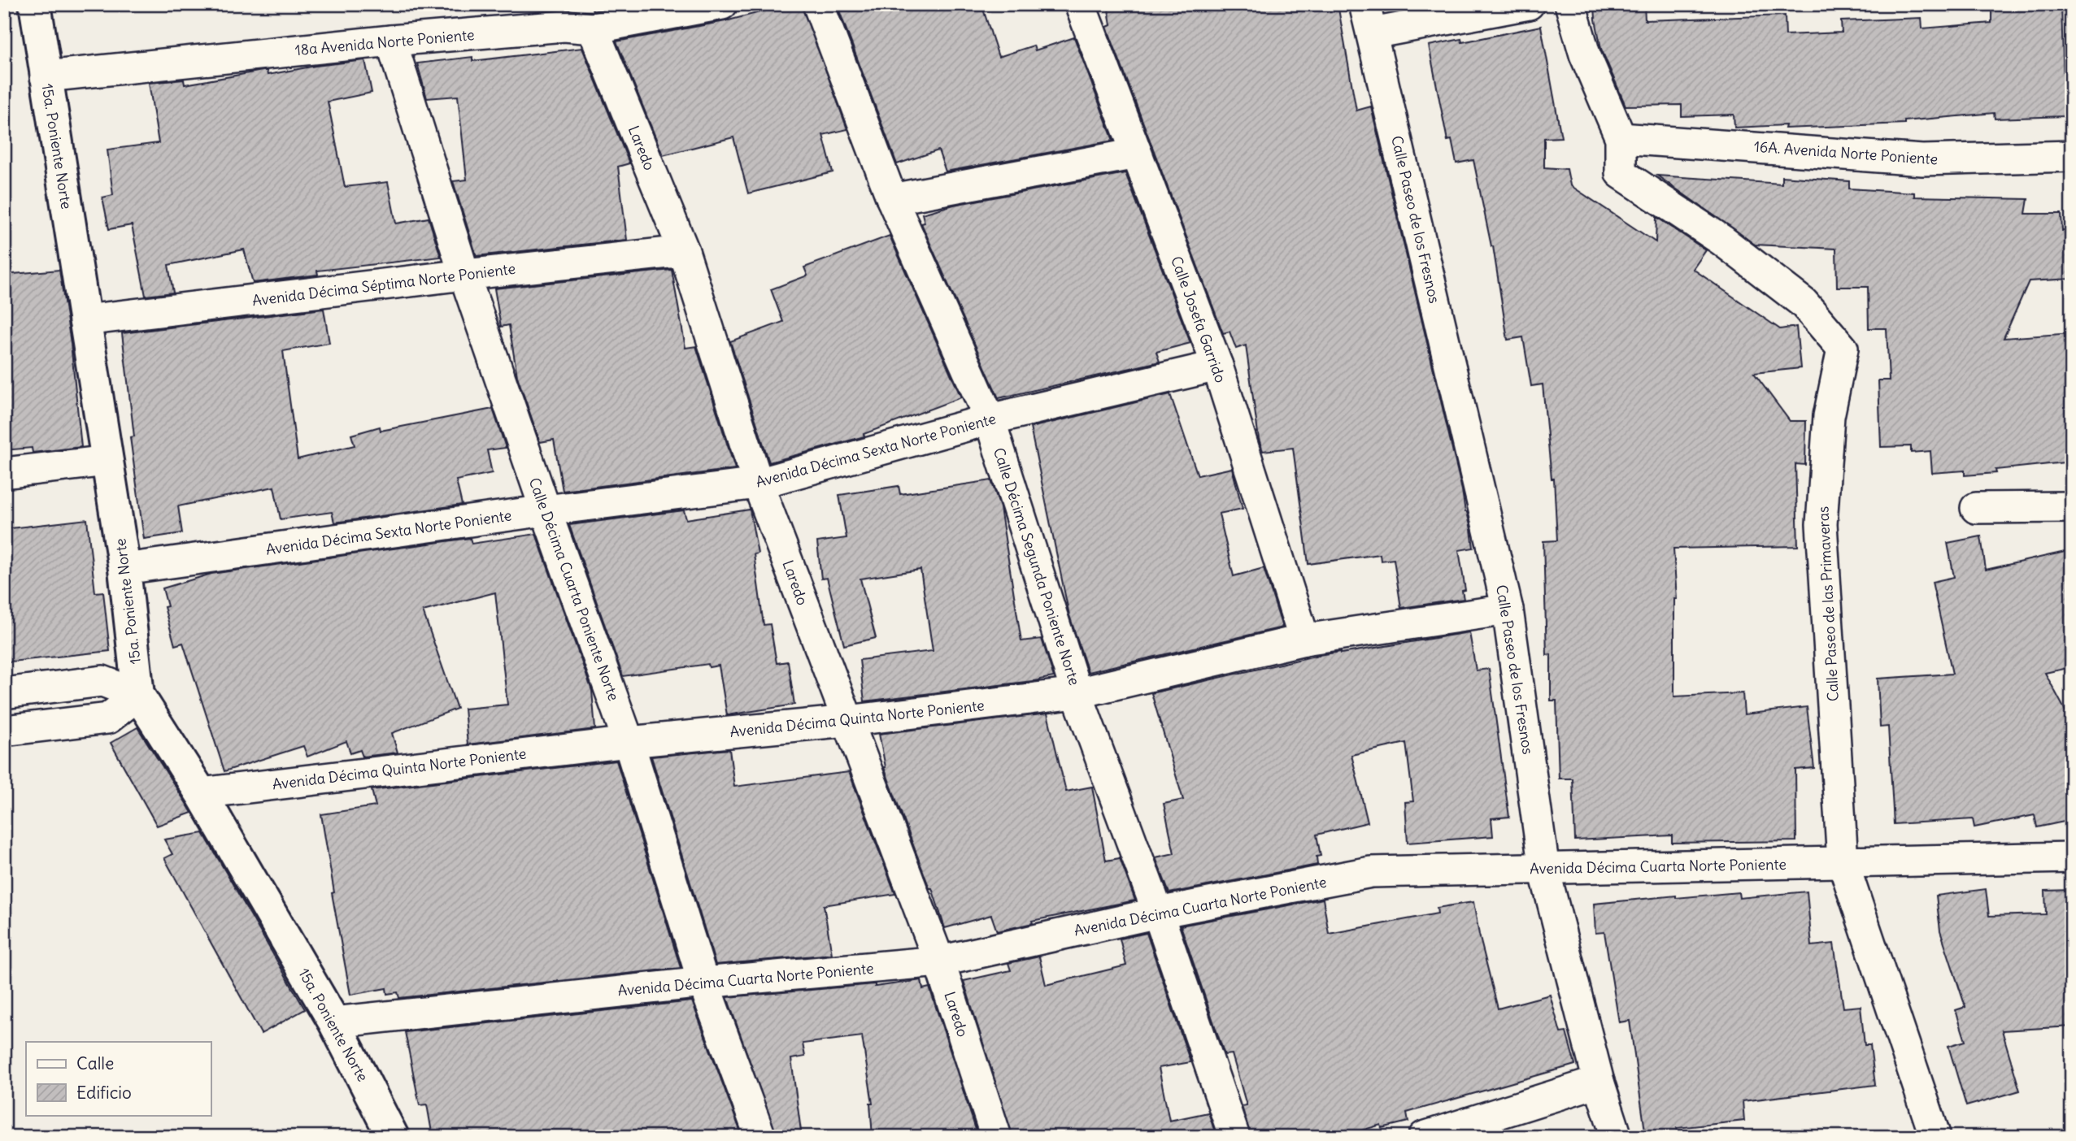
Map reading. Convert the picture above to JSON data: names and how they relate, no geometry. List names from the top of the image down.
{
  "streets": {
    "street": [
      "18a Avenida Norte Poniente",
      "15a. Poniente Norte",
      "Laredo",
      "16A. Avenida Norte Poniente",
      "Calle Paseo de los Fresnos",
      "Avenida Décima Séptima Norte Poniente",
      "Calle Josefa Garrido",
      "Avenida Décima Sexta Norte Poniente",
      "Calle Décima Segunda Poniente Norte",
      "Calle Décima Cuarta Poniente Norte",
      "Calle Paseo de las Primaveras",
      "Avenida Décima Quinta Norte Poniente",
      "Avenida Décima Cuarta Norte Poniente"
    ]
  },
  "crossings": [
    ["18a Avenida Norte Poniente", "15a. Poniente Norte"],
    ["18a Avenida Norte Poniente", "Laredo"],
    ["18a Avenida Norte Poniente", "Calle Décima Cuarta Poniente Norte"],
    ["15a. Poniente Norte", "Avenida Décima Séptima Norte Poniente"],
    ["15a. Poniente Norte", "Avenida Décima Sexta Norte Poniente"],
    ["15a. Poniente Norte", "Avenida Décima Quinta Norte Poniente"],
    ["15a. Poniente Norte", "Avenida Décima Cuarta Norte Poniente"],
    ["Laredo", "Avenida Décima Séptima Norte Poniente"],
    ["Laredo", "Avenida Décima Sexta Norte Poniente"],
    ["Laredo", "Avenida Décima Quinta Norte Poniente"],
    ["Laredo", "Avenida Décima Cuarta Norte Poniente"],
    ["16A. Avenida Norte Poniente", "Calle Paseo de las Primaveras"],
    ["Calle Paseo de los Fresnos", "Avenida Décima Quinta Norte Poniente"],
    ["Calle Paseo de los Fresnos", "Avenida Décima Cuarta Norte Poniente"],
    ["Avenida Décima Séptima Norte Poniente", "Calle Décima Cuarta Poniente Norte"],
    ["Calle Josefa Garrido", "Avenida Décima Sexta Norte Poniente"],
    ["Calle Josefa Garrido", "Avenida Décima Quinta Norte Poniente"],
    ["Avenida Décima Sexta Norte Poniente", "Calle Décima Segunda Poniente Norte"],
    ["Avenida Décima Sexta Norte Poniente", "Calle Décima Cuarta Poniente Norte"],
    ["Calle Décima Segunda Poniente Norte", "Avenida Décima Quinta Norte Poniente"],
    ["Calle Décima Segunda Poniente Norte", "Avenida Décima Cuarta Norte Poniente"],
    ["Calle Décima Cuarta Poniente Norte", "Avenida Décima Quinta Norte Poniente"],
    ["Calle Décima Cuarta Poniente Norte", "Avenida Décima Cuarta Norte Poniente"],
    ["Calle Paseo de las Primaveras", "Avenida Décima Cuarta Norte Poniente"]
  ],
  "legend": ["Calle", "Edificio"]
}
